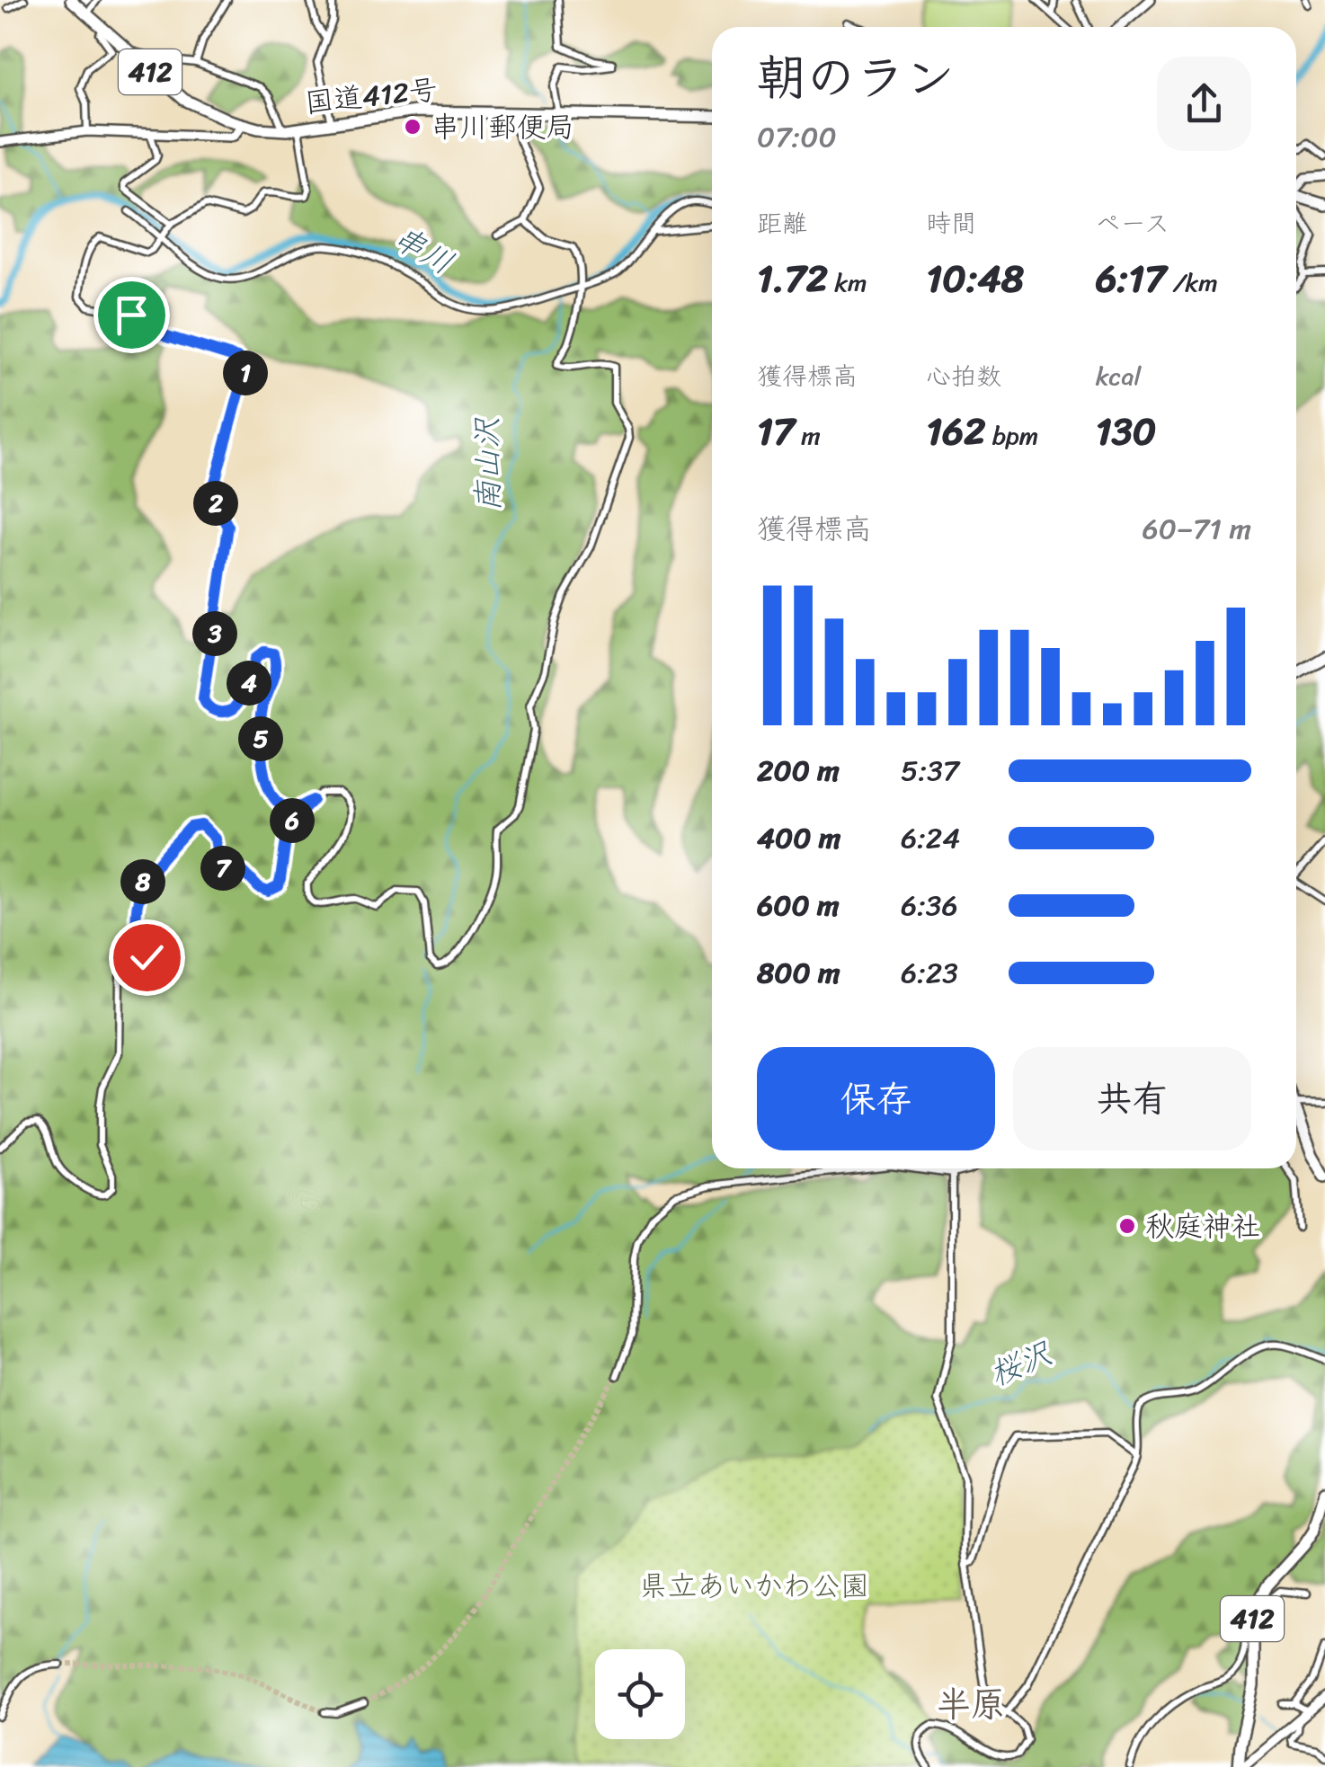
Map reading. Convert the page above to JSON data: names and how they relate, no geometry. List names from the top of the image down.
{
  "streets": {
    "highway": ["412", "国道412号"]
  },
  "districts": ["半原"],
  "water": ["串川", "南山沢", "桜沢"],
  "parks": ["県立あいかわ公園"],
  "places": ["串川郵便局", "秋庭神社"],
  "page": {
    "heading": ["朝のラン", "07:00"],
    "stats": [
      ["距離", "1.72 km"],
      ["時間", "10:48"],
      ["ペース", "6:17 /km"],
      ["獲得標高", "17 m"],
      ["心拍数", "162 bpm"],
      ["kcal", "130"]
    ],
    "pins": [
      "1",
      "2",
      "3",
      "4",
      "5",
      "6",
      "7",
      "8"
    ],
    "chart": ["獲得標高", "60–71 m"],
    "list": [
      {
        "name": "200 m",
        "note": "5:37"
      },
      {
        "name": "400 m",
        "note": "6:24"
      },
      {
        "name": "600 m",
        "note": "6:36"
      },
      {
        "name": "800 m",
        "note": "6:23"
      }
    ],
    "buttons": ["保存", "共有"]
  }
}
